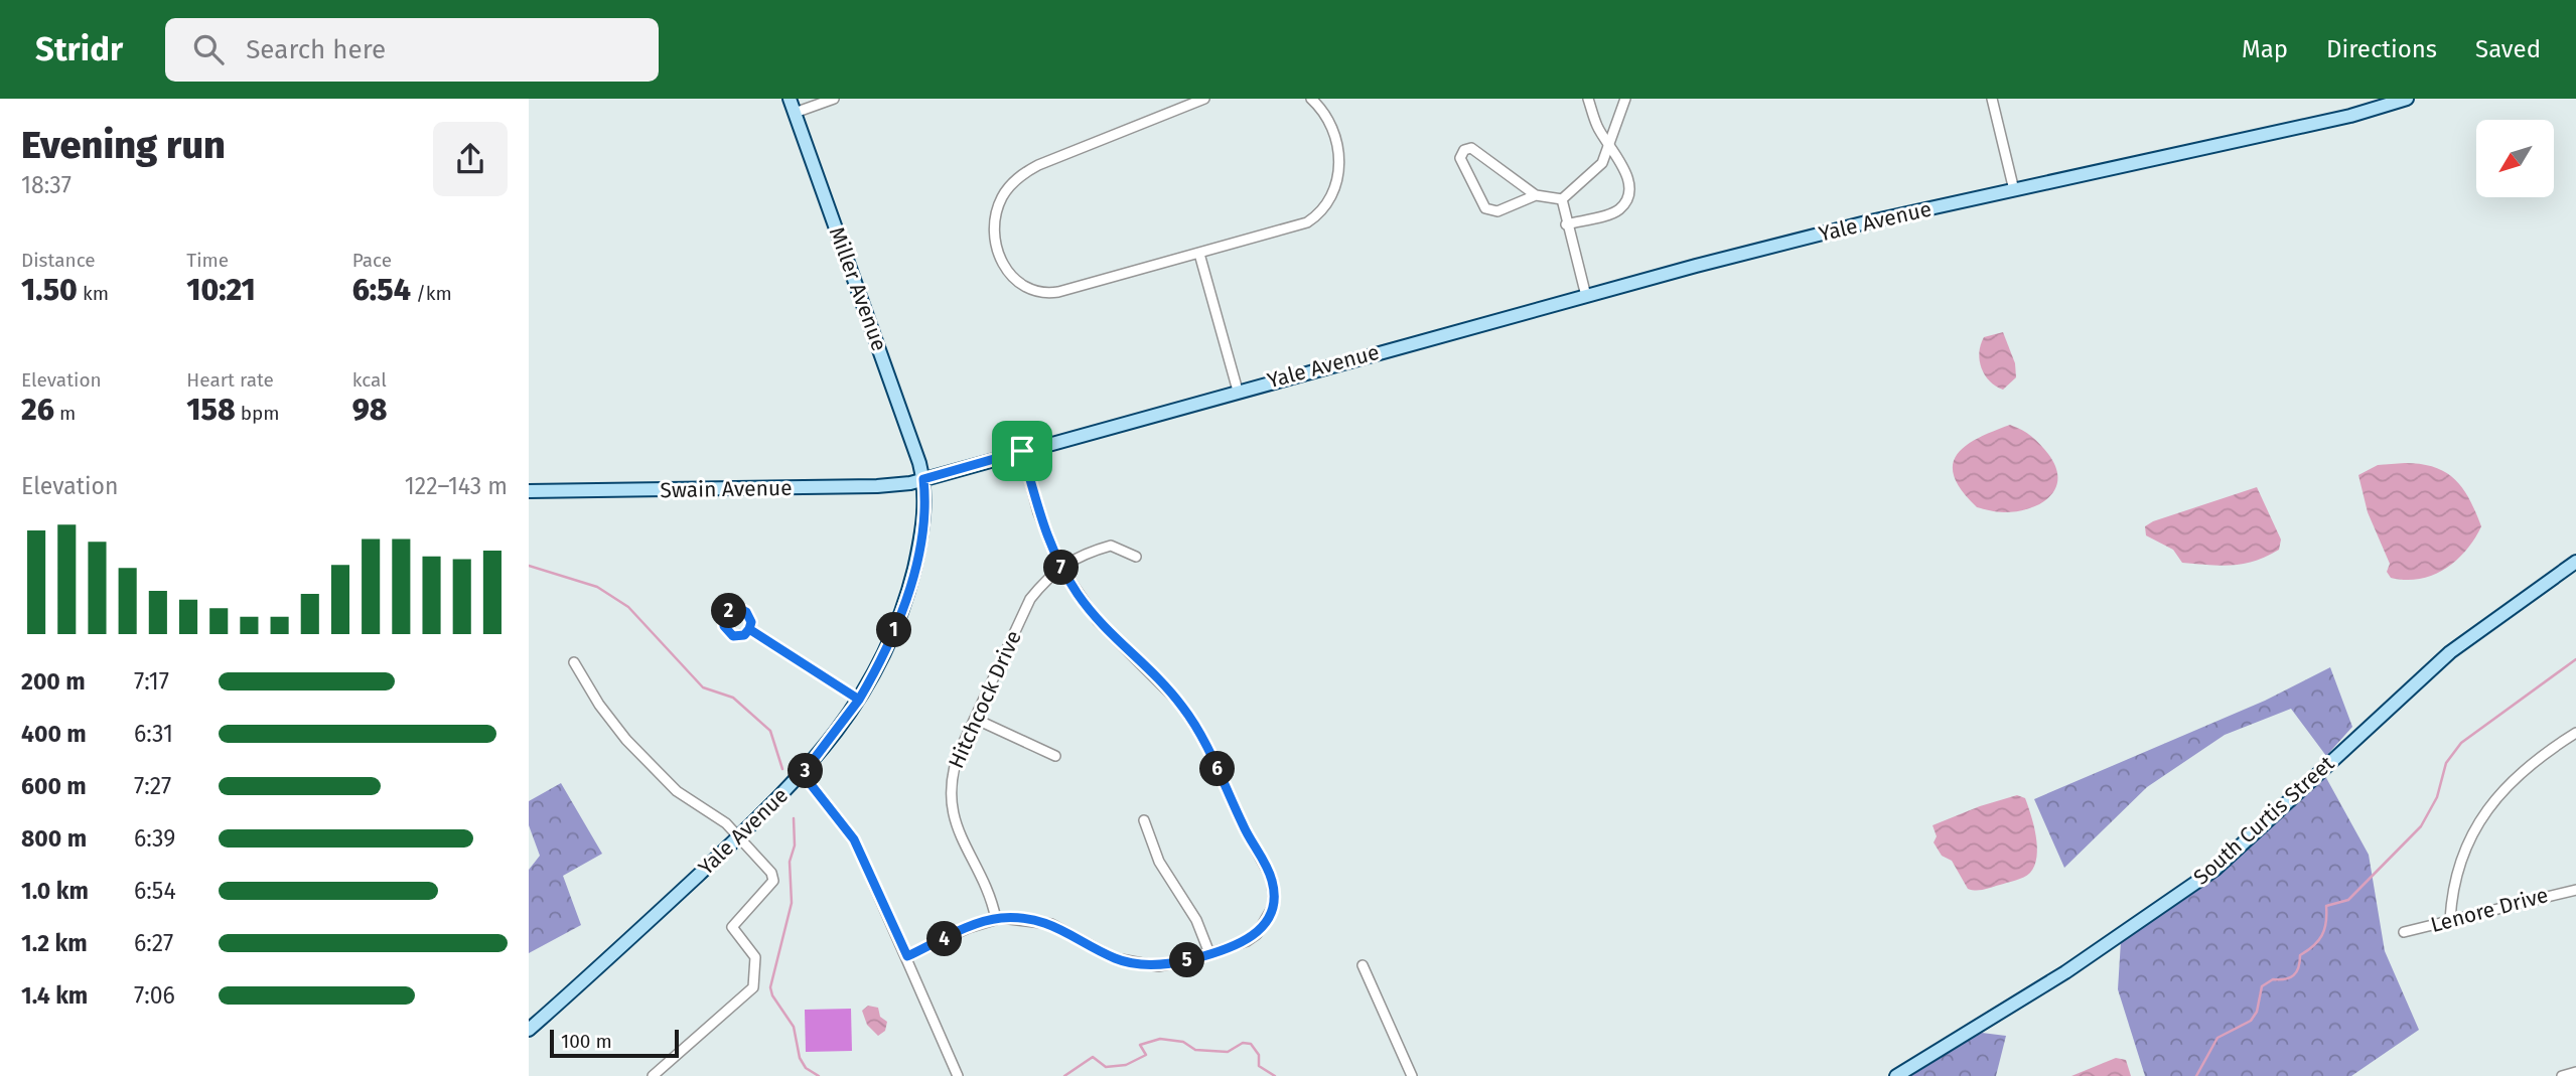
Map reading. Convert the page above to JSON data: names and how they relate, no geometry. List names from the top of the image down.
{
  "streets": {
    "street": [
      "Yale Avenue",
      "Miller Avenue",
      "Swain Avenue",
      "Hitchcock Drive",
      "South Curtis Street",
      "Lenore Drive"
    ]
  },
  "crossings": [
    ["Yale Avenue", "Miller Avenue"],
    ["Yale Avenue", "Swain Avenue"],
    ["Miller Avenue", "Swain Avenue"]
  ],
  "scale_bar": "100 m",
  "north": "bottom left",
  "page": {
    "header": "Stridr",
    "search": "Search here",
    "nav": ["Map", "Directions", "Saved"],
    "heading": ["Evening run", "18:37"],
    "stats": [
      ["Distance", "1.50 km"],
      ["Time", "10:21"],
      ["Pace", "6:54 /km"],
      ["Elevation", "26 m"],
      ["Heart rate", "158 bpm"],
      ["kcal", "98"]
    ],
    "chart": ["Elevation", "122–143 m"],
    "pins": [
      "7",
      "2",
      "1",
      "6",
      "3",
      "4",
      "5"
    ],
    "list": [
      {
        "name": "200 m",
        "note": "7:17"
      },
      {
        "name": "400 m",
        "note": "6:31"
      },
      {
        "name": "600 m",
        "note": "7:27"
      },
      {
        "name": "800 m",
        "note": "6:39"
      },
      {
        "name": "1.0 km",
        "note": "6:54"
      },
      {
        "name": "1.2 km",
        "note": "6:27"
      },
      {
        "name": "1.4 km",
        "note": "7:06"
      }
    ],
    "scale": "100 m"
  }
}
